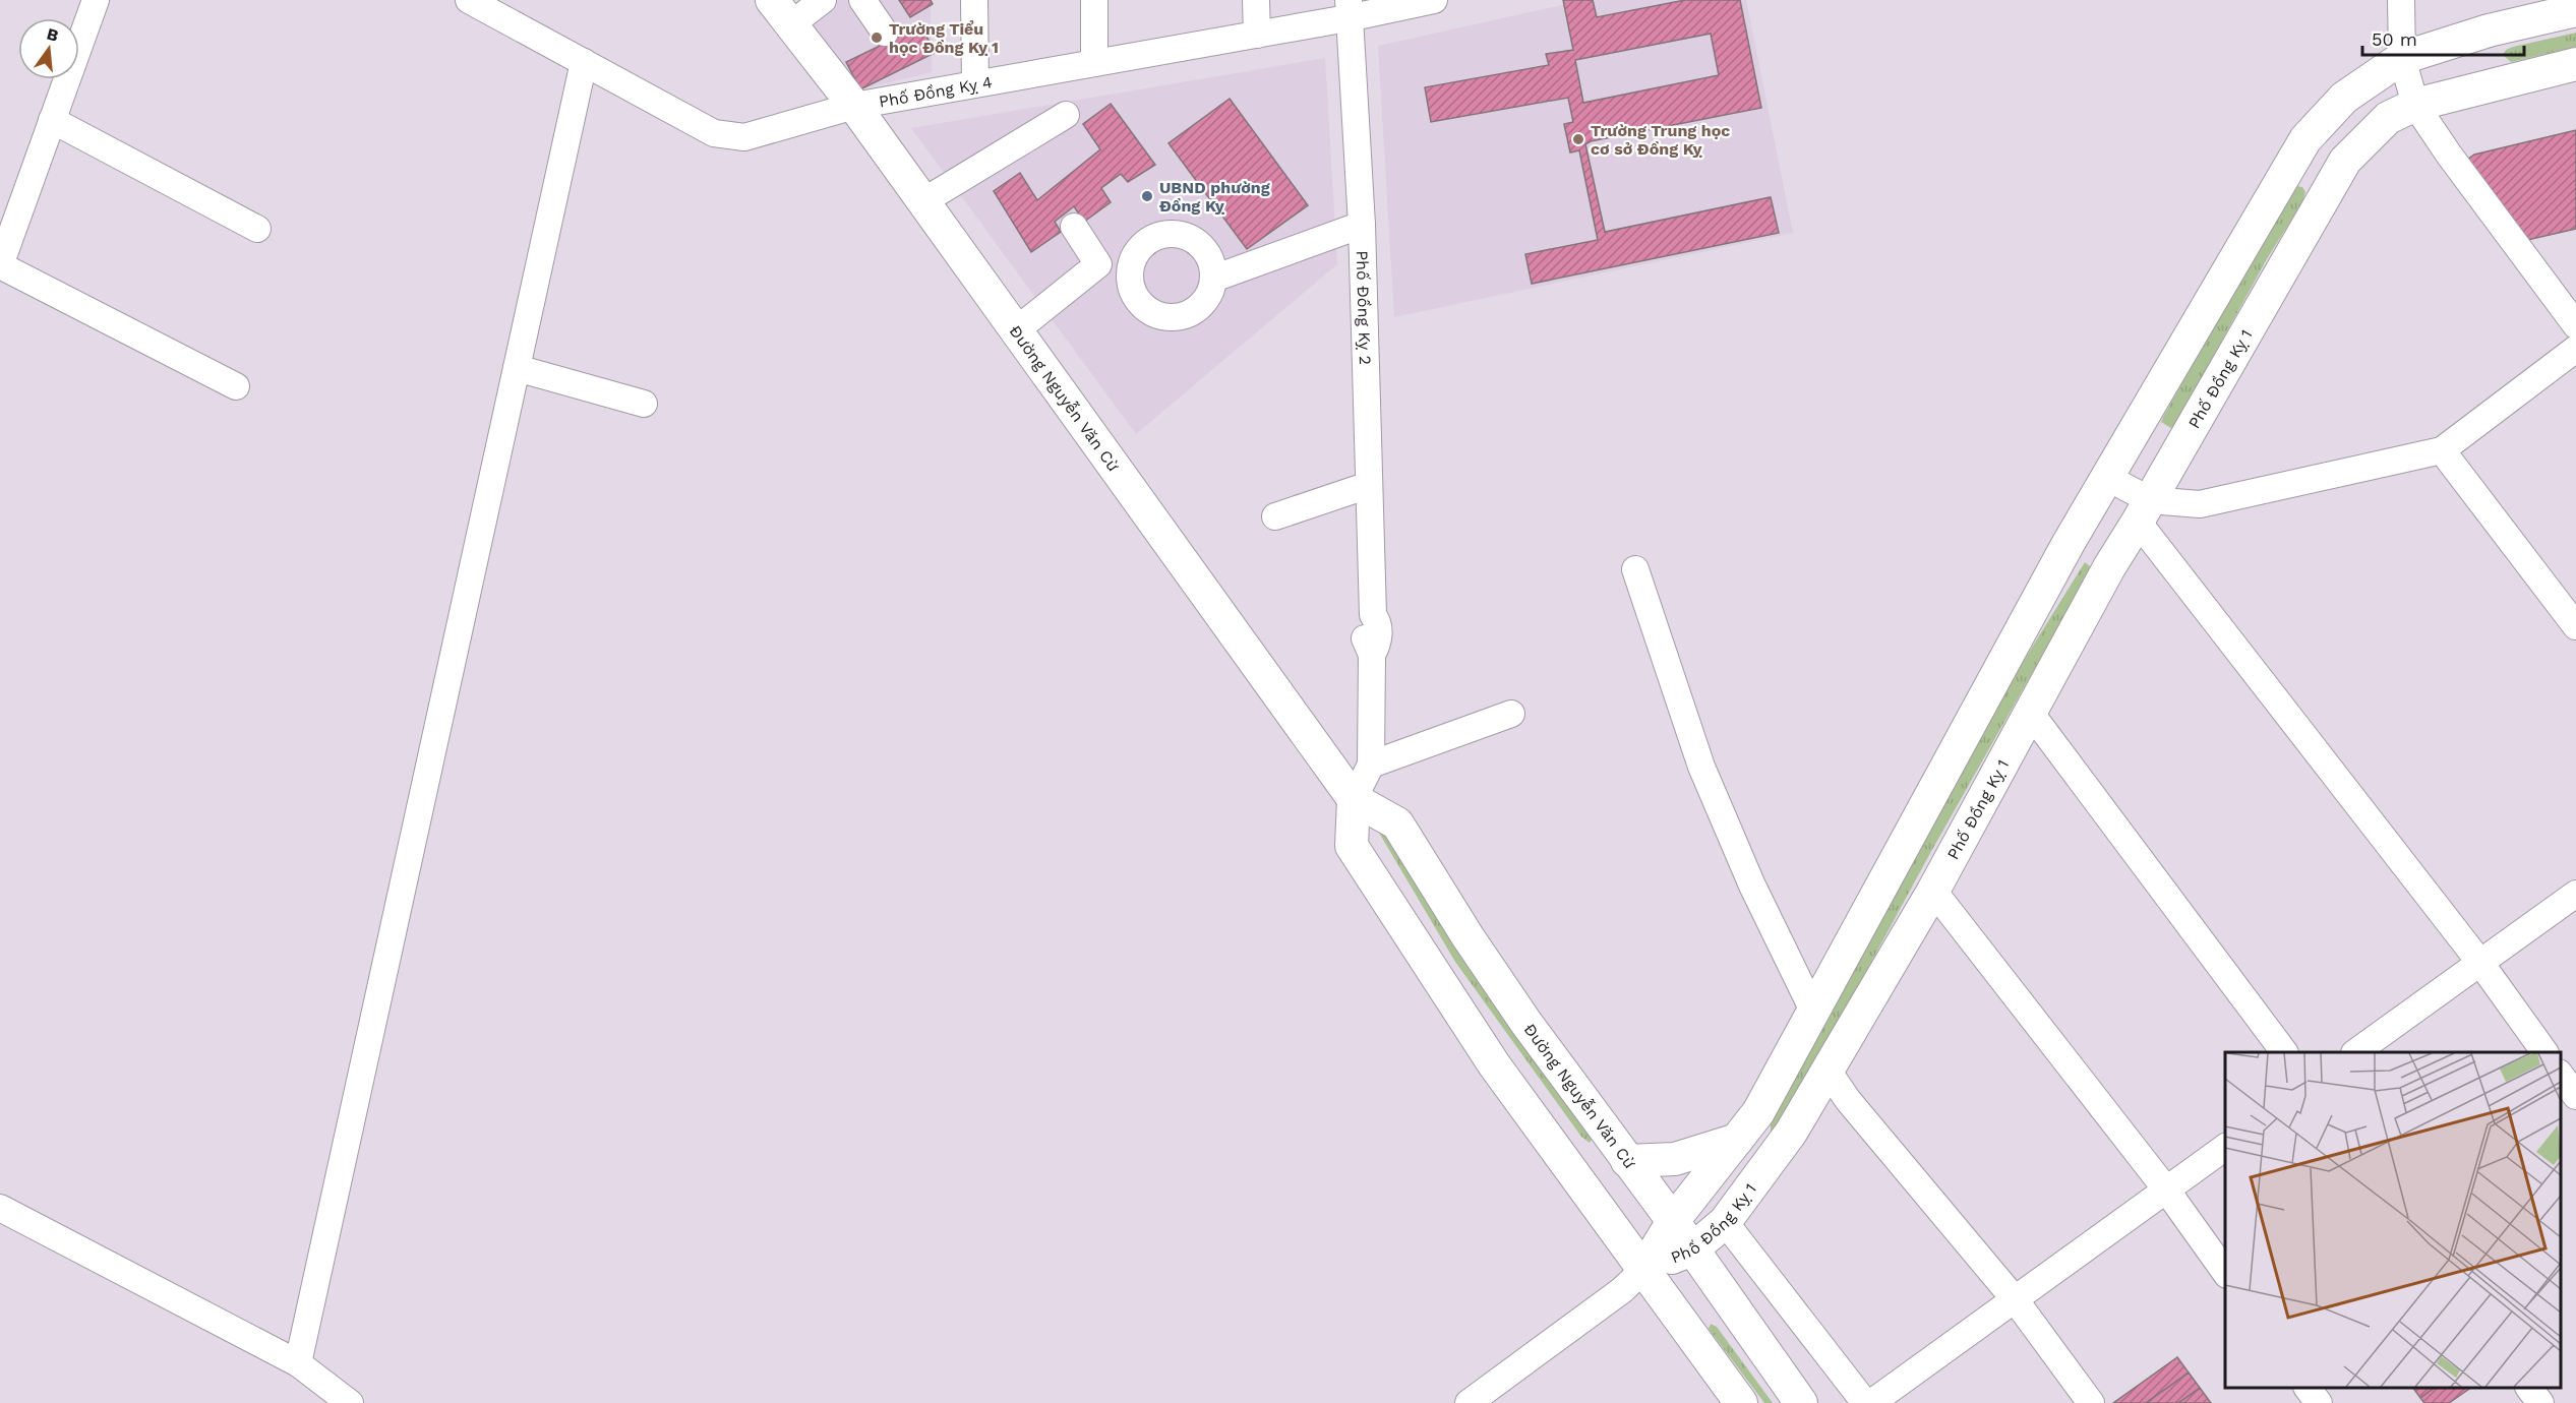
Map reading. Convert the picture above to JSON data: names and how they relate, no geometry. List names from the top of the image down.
{
  "streets": {
    "main road": ["Phố Đồng Kỵ 1", "Đường Nguyễn Văn Cừ"],
    "street": ["Phố Đồng Kỵ 4", "Phố Đồng Kỵ 2"]
  },
  "crossings": [
    ["Phố Đồng Kỵ 4", "Phố Đồng Kỵ 2"],
    ["Phố Đồng Kỵ 4", "Đường Nguyễn Văn Cừ"],
    ["Phố Đồng Kỵ 2", "Đường Nguyễn Văn Cừ"],
    ["Phố Đồng Kỵ 1", "Đường Nguyễn Văn Cừ"]
  ],
  "places": ["Trường Tiểu học Đồng Kỵ 1", "Trường Trung học cơ sở Đồng Kỵ", "UBND phường Đồng Kỵ"],
  "scale_bar": "50 m",
  "north": "top"
}
